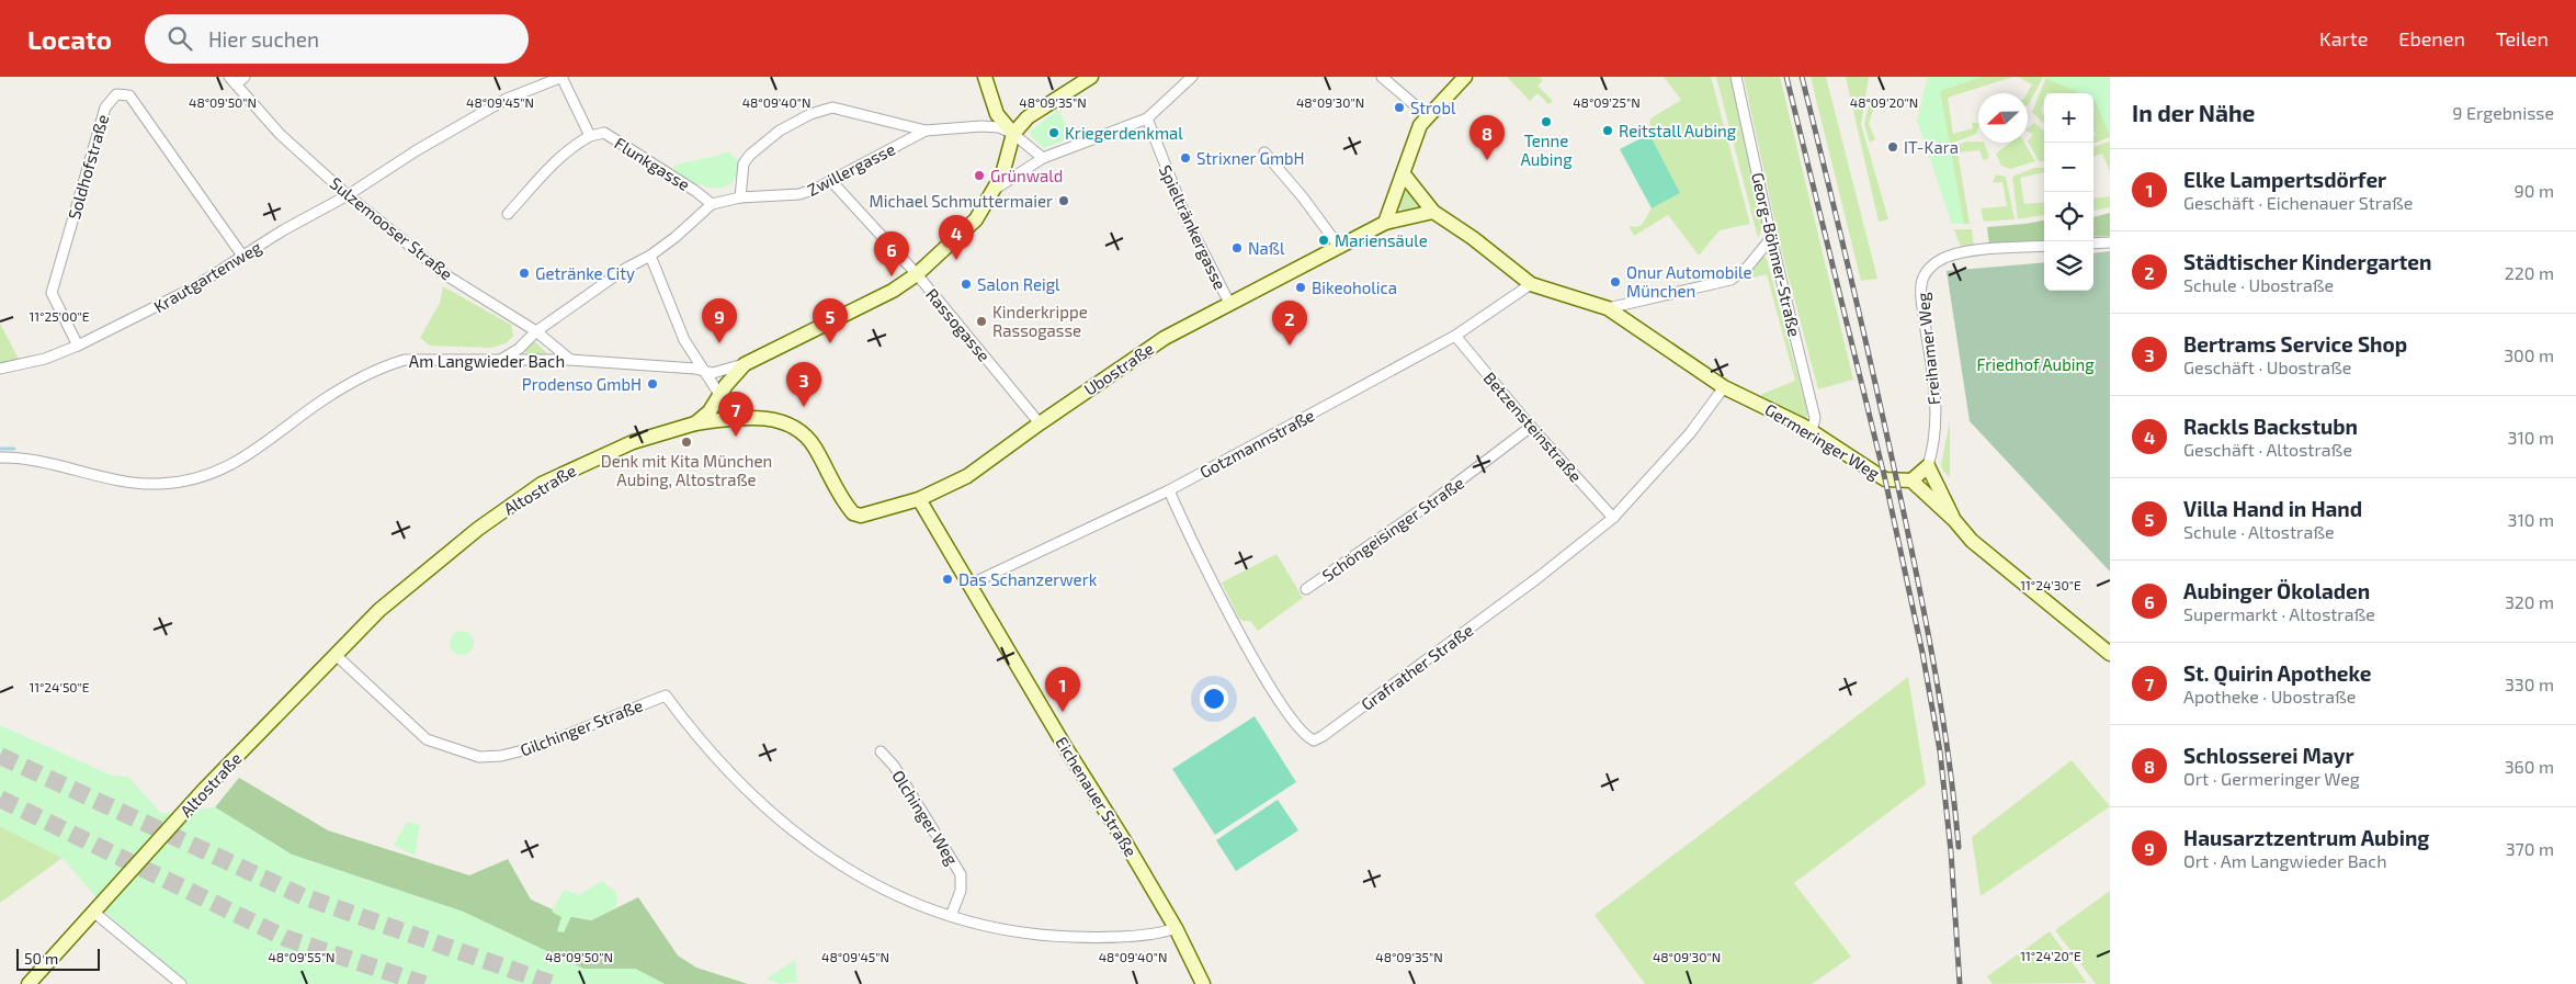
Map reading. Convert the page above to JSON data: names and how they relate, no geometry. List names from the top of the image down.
{
  "streets": {
    "street": [
      "Flunkgasse",
      "Soldhofstraße",
      "Zwillergasse",
      "Spieltränkergasse",
      "Sulzemooser Straße",
      "Georg-Böhmer-Straße",
      "Krautgartenweg",
      "Rassogasse",
      "Freihamer Weg",
      "Am Langwieder Bach",
      "Ubostraße",
      "Betzensteinstraße",
      "Germeringer Weg",
      "Gotzmannstraße",
      "Altostraße",
      "Schöngeisinger Straße",
      "Grafrather Straße",
      "Gilchinger Straße",
      "Eichenauer Straße",
      "Olchinger Weg"
    ]
  },
  "crossings": [
    ["Flunkgasse", "Zwillergasse"],
    ["Soldhofstraße", "Krautgartenweg"],
    ["Zwillergasse", "Rassogasse"],
    ["Spieltränkergasse", "Ubostraße"],
    ["Sulzemooser Straße", "Krautgartenweg"],
    ["Sulzemooser Straße", "Am Langwieder Bach"],
    ["Georg-Böhmer-Straße", "Germeringer Weg"],
    ["Rassogasse", "Ubostraße"],
    ["Rassogasse", "Altostraße"],
    ["Am Langwieder Bach", "Altostraße"],
    ["Ubostraße", "Altostraße"],
    ["Ubostraße", "Eichenauer Straße"],
    ["Betzensteinstraße", "Gotzmannstraße"],
    ["Betzensteinstraße", "Schöngeisinger Straße"],
    ["Betzensteinstraße", "Grafrather Straße"],
    ["Germeringer Weg", "Gotzmannstraße"],
    ["Germeringer Weg", "Grafrather Straße"],
    ["Gotzmannstraße", "Grafrather Straße"],
    ["Gotzmannstraße", "Eichenauer Straße"],
    ["Altostraße", "Gilchinger Straße"],
    ["Gilchinger Straße", "Olchinger Weg"]
  ],
  "parks": ["Friedhof Aubing"],
  "places": [
    "Strobl",
    "Tenne Aubing",
    "Reitstall Aubing",
    "Kriegerdenkmal",
    "IT-Kara",
    "Strixner GmbH",
    "Grünwald",
    "Michael Schmuttermaier",
    "Mariensäule",
    "Naßl",
    "Getränke City",
    "Onur Automobile München",
    "Salon Reigl",
    "Bikeoholica",
    "Kinderkrippe Rassogasse",
    "Prodenso GmbH",
    "Denk mit Kita München Aubing, Altostraße",
    "Das Schanzerwerk"
  ],
  "scale_bar": "50 m",
  "north": "left",
  "page": {
    "header": "Locato",
    "search": "Hier suchen",
    "nav": ["Karte", "Ebenen", "Teilen"],
    "heading": ["In der Nähe", "9 Ergebnisse"],
    "map_buttons": ["+", "−"],
    "pins": [
      "8",
      "4",
      "6",
      "5",
      "9",
      "2",
      "3",
      "7",
      "1"
    ],
    "list": [
      {
        "mark": "1",
        "name": "Elke Lampertsdörfer",
        "note": "Geschäft · Eichenauer Straße",
        "value": "90 m"
      },
      {
        "mark": "2",
        "name": "Städtischer Kindergarten",
        "note": "Schule · Ubostraße",
        "value": "220 m"
      },
      {
        "mark": "3",
        "name": "Bertrams Service Shop",
        "note": "Geschäft · Ubostraße",
        "value": "300 m"
      },
      {
        "mark": "4",
        "name": "Rackls Backstubn",
        "note": "Geschäft · Altostraße",
        "value": "310 m"
      },
      {
        "mark": "5",
        "name": "Villa Hand in Hand",
        "note": "Schule · Altostraße",
        "value": "310 m"
      },
      {
        "mark": "6",
        "name": "Aubinger Ökoladen",
        "note": "Supermarkt · Altostraße",
        "value": "320 m"
      },
      {
        "mark": "7",
        "name": "St. Quirin Apotheke",
        "note": "Apotheke · Ubostraße",
        "value": "330 m"
      },
      {
        "mark": "8",
        "name": "Schlosserei Mayr",
        "note": "Ort · Germeringer Weg",
        "value": "360 m"
      },
      {
        "mark": "9",
        "name": "Hausarztzentrum Aubing",
        "note": "Ort · Am Langwieder Bach",
        "value": "370 m"
      }
    ],
    "scale": "50 m"
  },
  "coordinates": [
    "48°09'50\"N",
    "48°09'45\"N",
    "48°09'40\"N",
    "48°09'35\"N",
    "48°09'30\"N",
    "48°09'25\"N",
    "48°09'20\"N",
    "11°25'00\"E",
    "11°24'30\"E",
    "11°24'50\"E",
    "11°24'20\"E",
    "48°09'55\"N"
  ]
}
